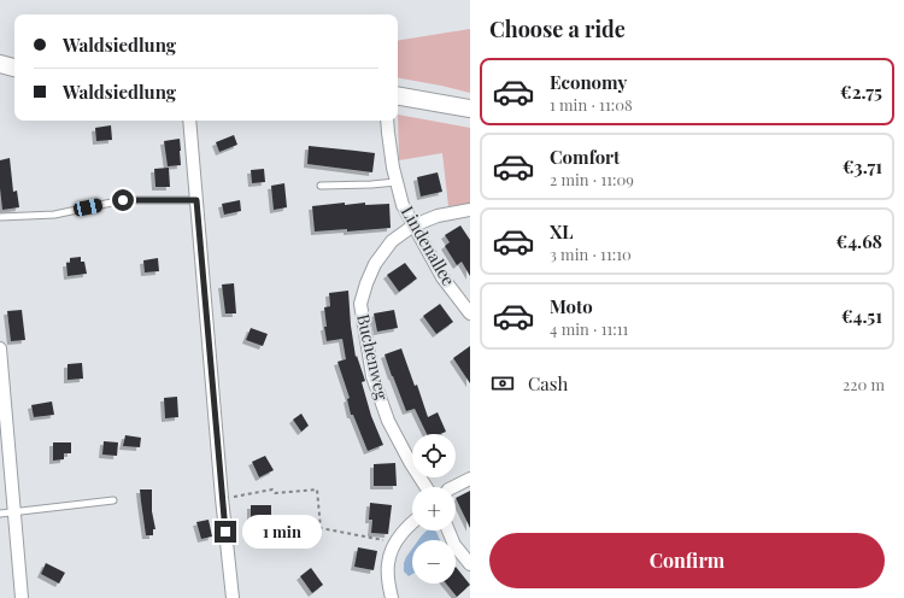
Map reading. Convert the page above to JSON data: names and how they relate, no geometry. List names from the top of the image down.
{
  "streets": {
    "street": ["Lindenallee", "Buchenweg"]
  },
  "crossings": [
    ["Lindenallee", "Buchenweg"]
  ],
  "page": {
    "heading": "Choose a ride",
    "banner": ["Waldsiedlung", "Waldsiedlung"],
    "list": [
      {
        "name": "Economy",
        "note": "1 min · 11:08",
        "value": "€2.75"
      },
      {
        "name": "Comfort",
        "note": "2 min · 11:09",
        "value": "€3.71"
      },
      {
        "name": "XL",
        "note": "3 min · 11:10",
        "value": "€4.68"
      },
      {
        "name": "Moto",
        "note": "4 min · 11:11",
        "value": "€4.51"
      }
    ],
    "pay": ["Cash", "220 m"],
    "map_buttons": ["+", "−"],
    "bubble": "1 min",
    "buttons": "Confirm"
  }
}
